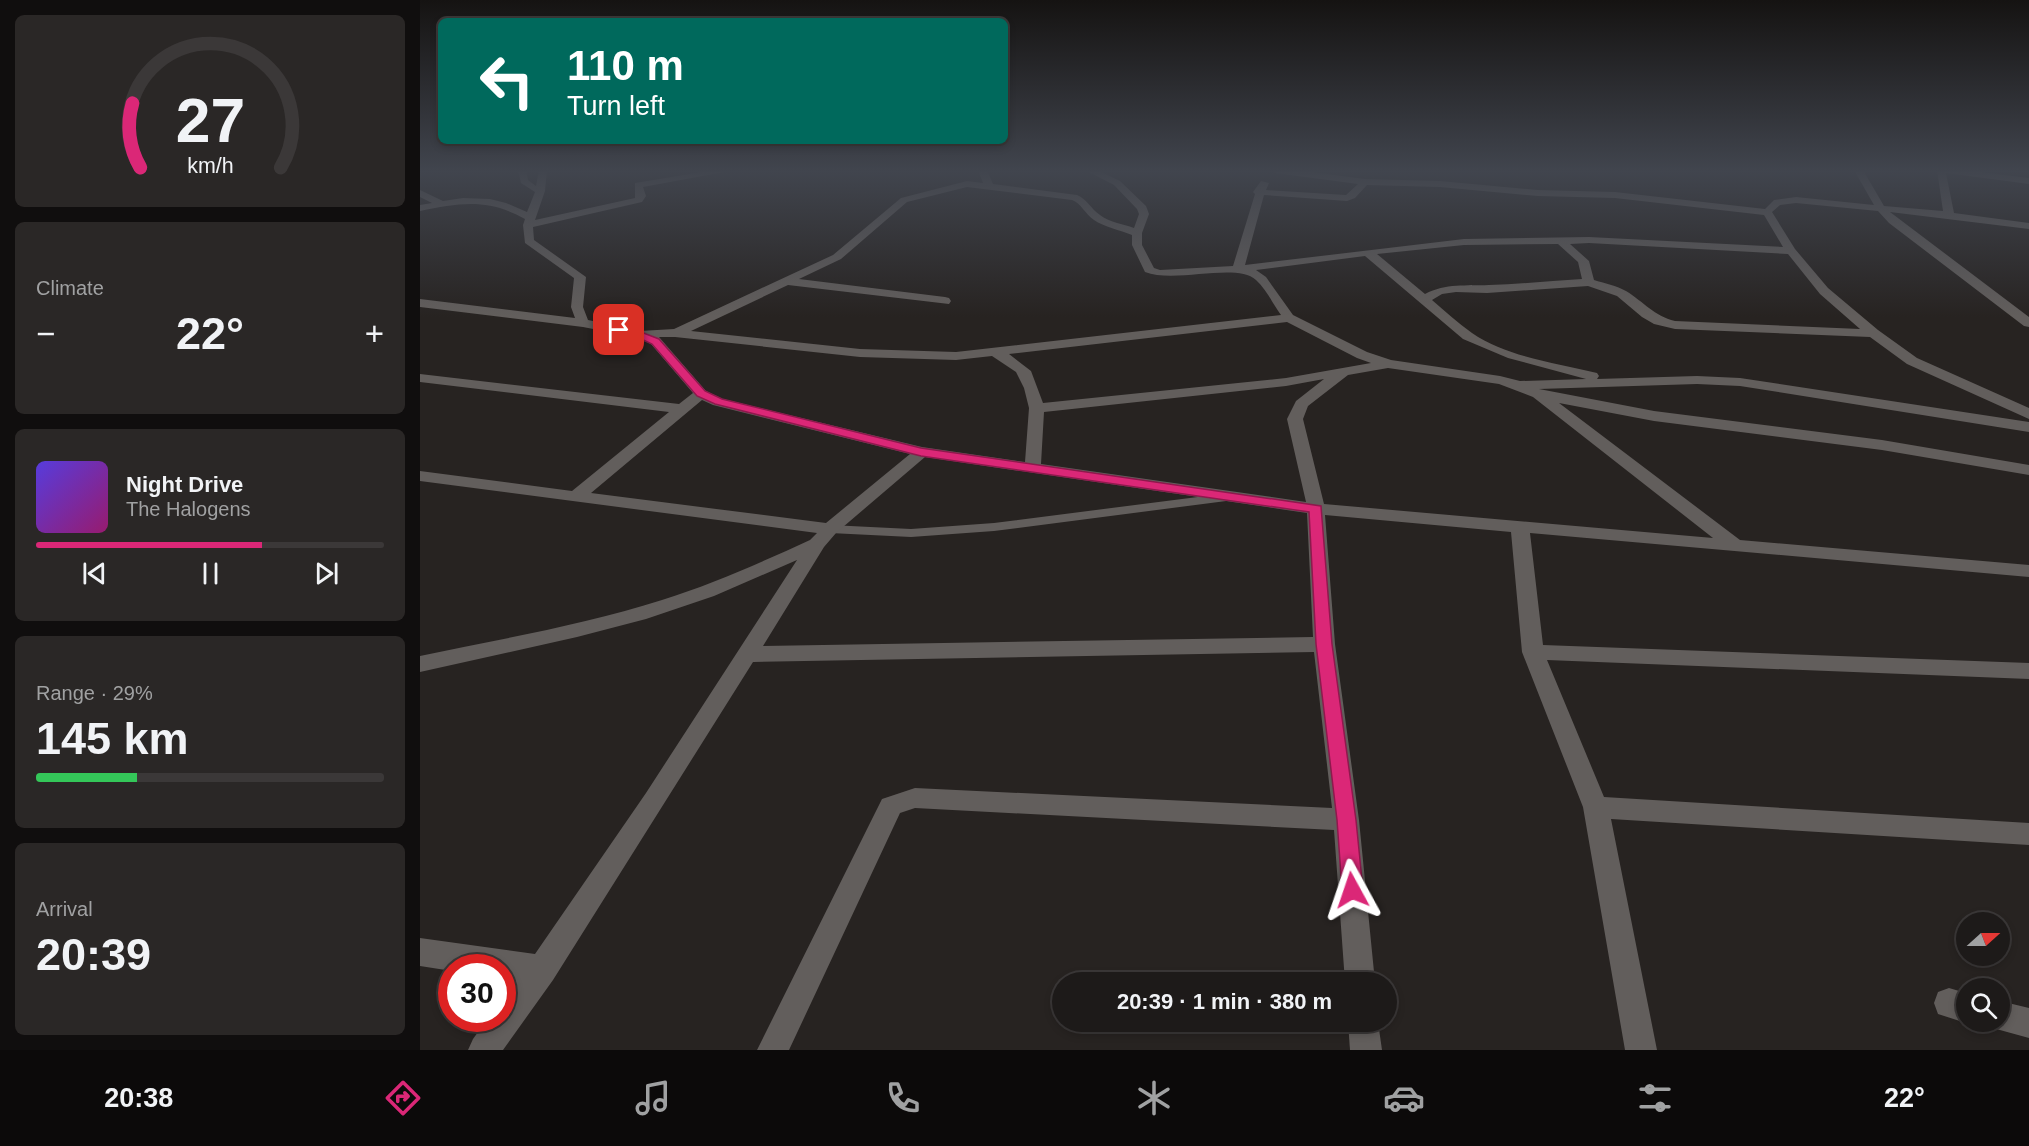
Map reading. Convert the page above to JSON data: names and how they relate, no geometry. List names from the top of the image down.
{
  "north": "right",
  "page": {
    "turn": ["110 m", "Turn left"],
    "tile": [
      "Climate",
      ["Range · 29%", "145 km"],
      ["Arrival", "20:39"]
    ],
    "heat": ["−", "22°", "+"],
    "song": ["Night Drive", "The Halogens"],
    "limit": "30",
    "trip": "20:39 · 1 min · 380 m",
    "tabs": ["20:38", "22°"],
    "gauge": ["27", "km/h"]
  }
}
